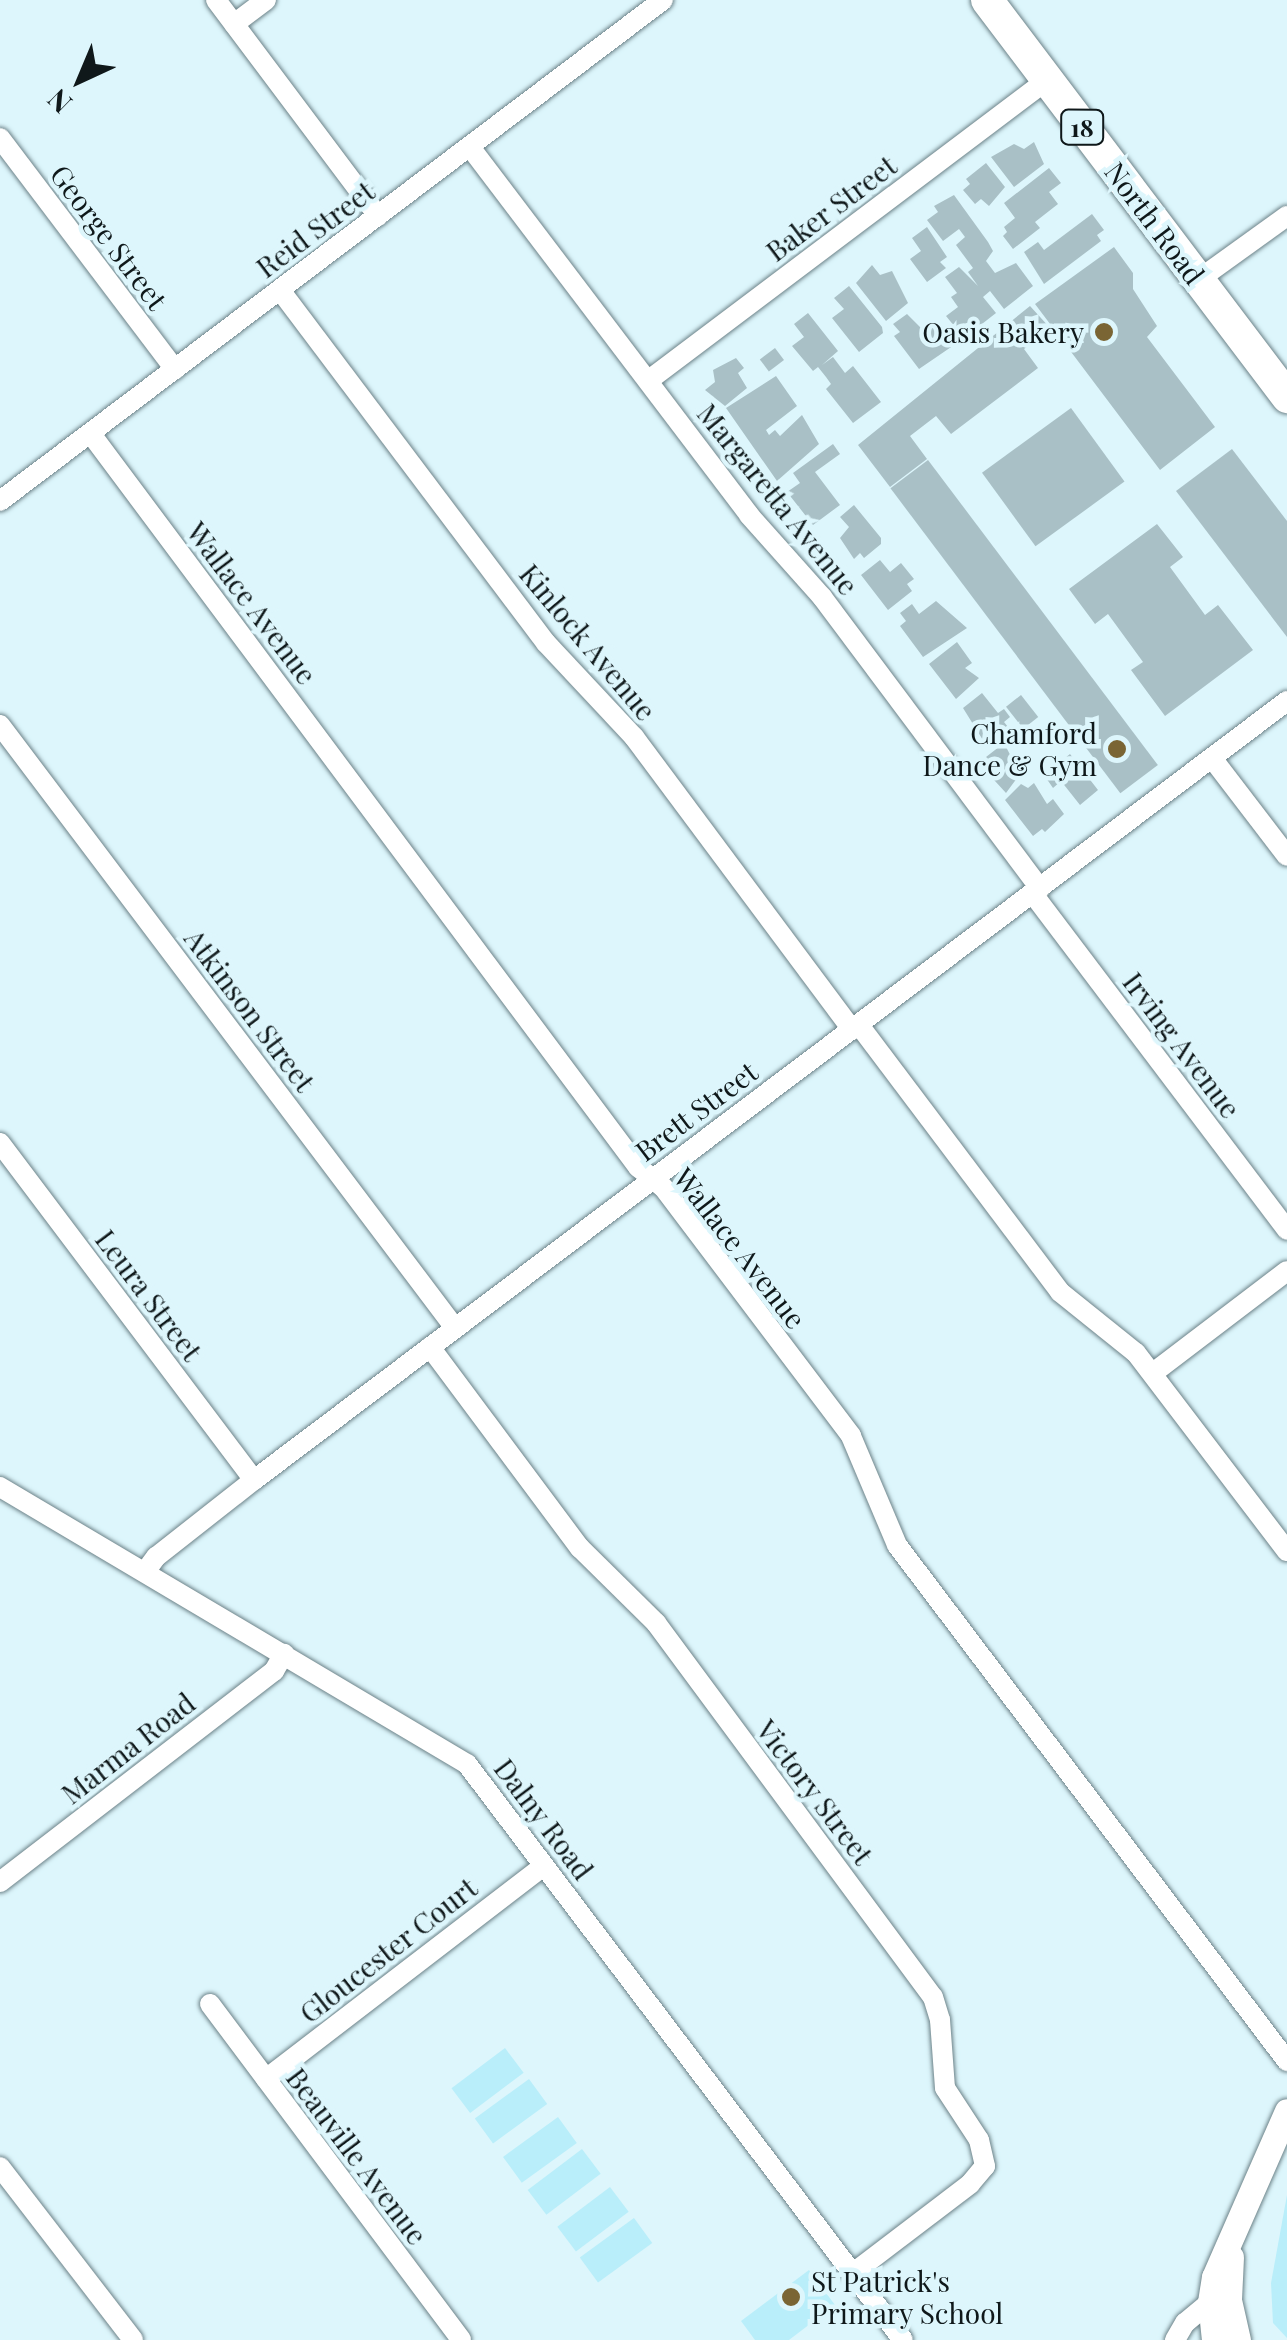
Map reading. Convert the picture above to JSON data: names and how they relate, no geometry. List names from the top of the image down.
{
  "streets": {
    "highway": ["18", "North Road"],
    "street": [
      "Baker Street",
      "Reid Street",
      "George Street",
      "Margaretta Avenue",
      "Wallace Avenue",
      "Kinlock Avenue",
      "Atkinson Street",
      "Irving Avenue",
      "Brett Street",
      "Leura Street",
      "Marma Road",
      "Victory Street",
      "Dalny Road",
      "Gloucester Court",
      "Beauville Avenue"
    ]
  },
  "crossings": [
    ["Baker Street", "North Road"],
    ["Baker Street", "Margaretta Avenue"],
    ["Reid Street", "George Street"],
    ["Reid Street", "Margaretta Avenue"],
    ["Reid Street", "Wallace Avenue"],
    ["Reid Street", "Kinlock Avenue"],
    ["Margaretta Avenue", "Irving Avenue"],
    ["Margaretta Avenue", "Brett Street"],
    ["Wallace Avenue", "Brett Street"],
    ["Kinlock Avenue", "Brett Street"],
    ["Atkinson Street", "Brett Street"],
    ["Irving Avenue", "Brett Street"],
    ["Brett Street", "Leura Street"],
    ["Brett Street", "Victory Street"],
    ["Brett Street", "Dalny Road"],
    ["Marma Road", "Dalny Road"],
    ["Victory Street", "Dalny Road"],
    ["Dalny Road", "Gloucester Court"],
    ["Gloucester Court", "Beauville Avenue"]
  ],
  "places": ["Oasis Bakery", "Chamford Dance & Gym", "St Patrick's Primary School"],
  "north": "bottom left"
}
